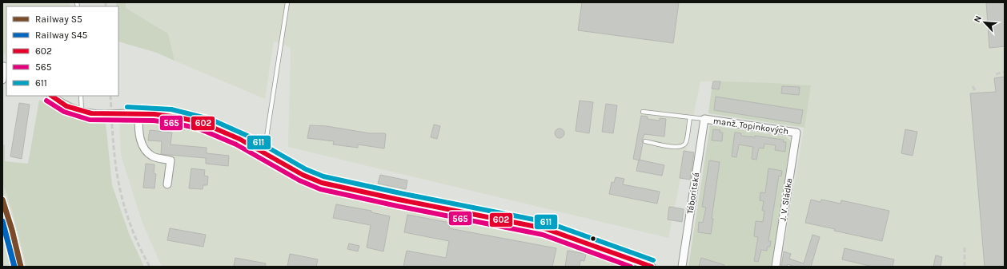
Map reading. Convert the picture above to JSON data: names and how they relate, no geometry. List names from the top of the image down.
{
  "streets": {
    "street": ["manž. Topinkových", "Táboritská", "J. V. Sládka"]
  },
  "crossings": [
    ["manž. Topinkových", "Táboritská"],
    ["manž. Topinkových", "J. V. Sládka"]
  ],
  "lines": [
    "transit line 602",
    "transit line 565",
    "transit line 611",
    "rail line S5",
    "rail line S45"
  ],
  "legend": [
    "Railway S5",
    "Railway S45",
    "602",
    "565",
    "611"
  ],
  "north": "top left"
}
